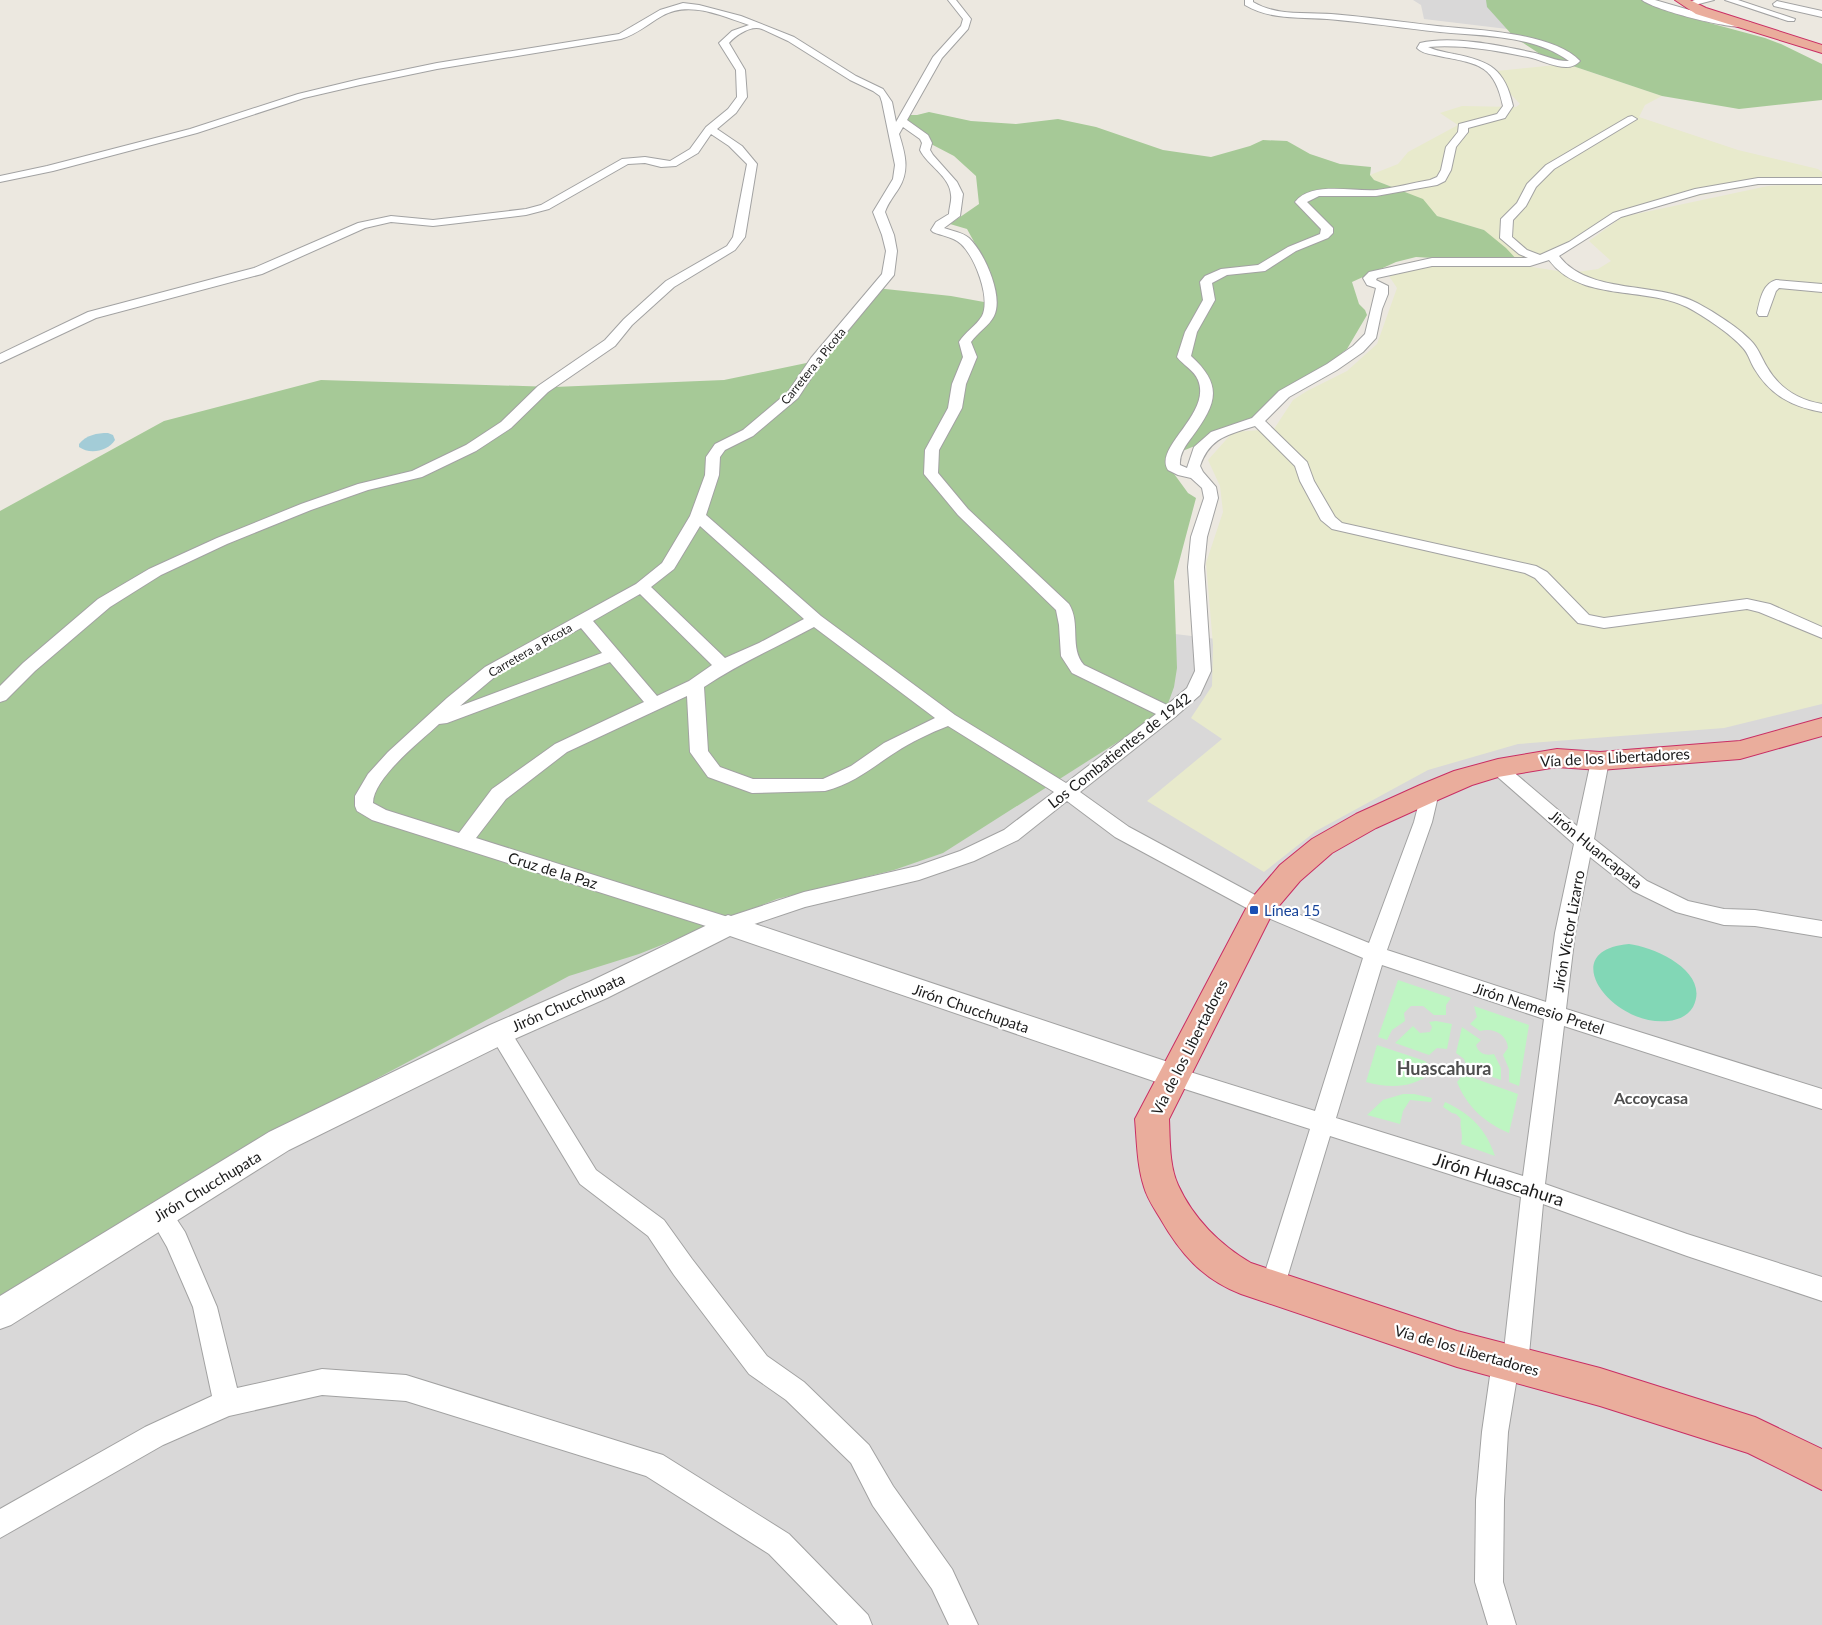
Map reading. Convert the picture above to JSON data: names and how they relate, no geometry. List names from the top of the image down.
{
  "streets": {
    "highway": ["Vía de los Libertadores"],
    "street": [
      "Carretera a Picota",
      "Los Combatientes de 1942",
      "Jirón Huancapata",
      "Cruz de la Paz",
      "Jirón Víctor Lizarro",
      "Jirón Chucchupata",
      "Jirón Nemesio Pretel",
      "Jirón Huascahura"
    ]
  },
  "crossings": [
    ["Carretera a Picota", "Cruz de la Paz"],
    ["Carretera a Picota", "Jirón Nemesio Pretel"],
    ["Los Combatientes de 1942", "Cruz de la Paz"],
    ["Los Combatientes de 1942", "Jirón Chucchupata"],
    ["Los Combatientes de 1942", "Jirón Nemesio Pretel"],
    ["Vía de los Libertadores", "Jirón Huancapata"],
    ["Vía de los Libertadores", "Jirón Víctor Lizarro"],
    ["Vía de los Libertadores", "Jirón Chucchupata"],
    ["Vía de los Libertadores", "Jirón Nemesio Pretel"],
    ["Vía de los Libertadores", "Jirón Huascahura"],
    ["Jirón Huancapata", "Jirón Víctor Lizarro"],
    ["Cruz de la Paz", "Jirón Chucchupata"],
    ["Jirón Víctor Lizarro", "Jirón Nemesio Pretel"],
    ["Jirón Víctor Lizarro", "Jirón Huascahura"],
    ["Jirón Chucchupata", "Jirón Huascahura"]
  ],
  "districts": ["Huascahura", "Accoycasa"],
  "places": {
    "transit": ["Línea 15"]
  }
}
